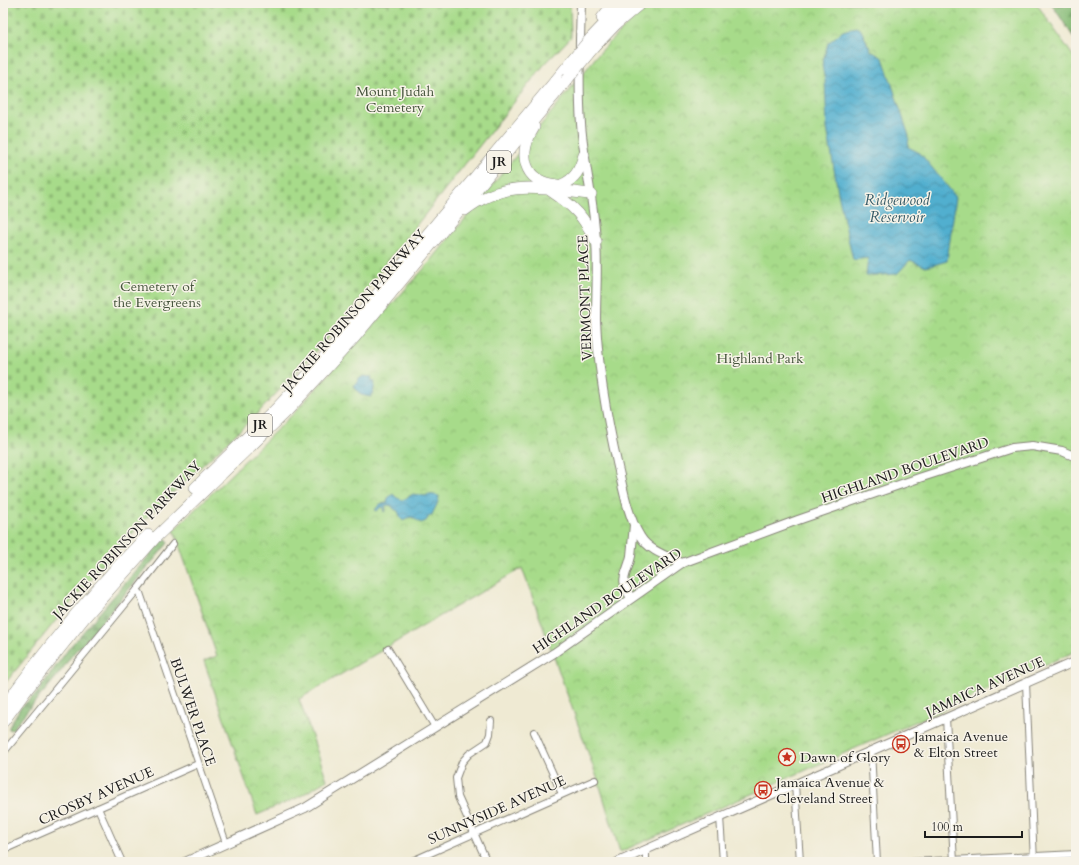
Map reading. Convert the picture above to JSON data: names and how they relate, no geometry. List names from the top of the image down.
{
  "streets": {
    "highway": ["JR", "JACKIE ROBINSON PARKWAY"],
    "main road": ["VERMONT PLACE", "HIGHLAND BOULEVARD", "JAMAICA AVENUE"],
    "street": ["BULWER PLACE", "CROSBY AVENUE", "SUNNYSIDE AVENUE"]
  },
  "crossings": [
    ["VERMONT PLACE", "HIGHLAND BOULEVARD"],
    ["HIGHLAND BOULEVARD", "BULWER PLACE"],
    ["BULWER PLACE", "CROSBY AVENUE"]
  ],
  "water": ["Ridgewood Reservoir"],
  "parks": ["Mount Judah Cemetery", "Cemetery of the Evergreens", "Highland Park"],
  "places": {
    "bus stop": ["Jamaica Avenue & Elton Street", "Jamaica Avenue & Cleveland Street"],
    "place": ["Dawn of Glory"]
  },
  "scale_bar": "100 m"
}
